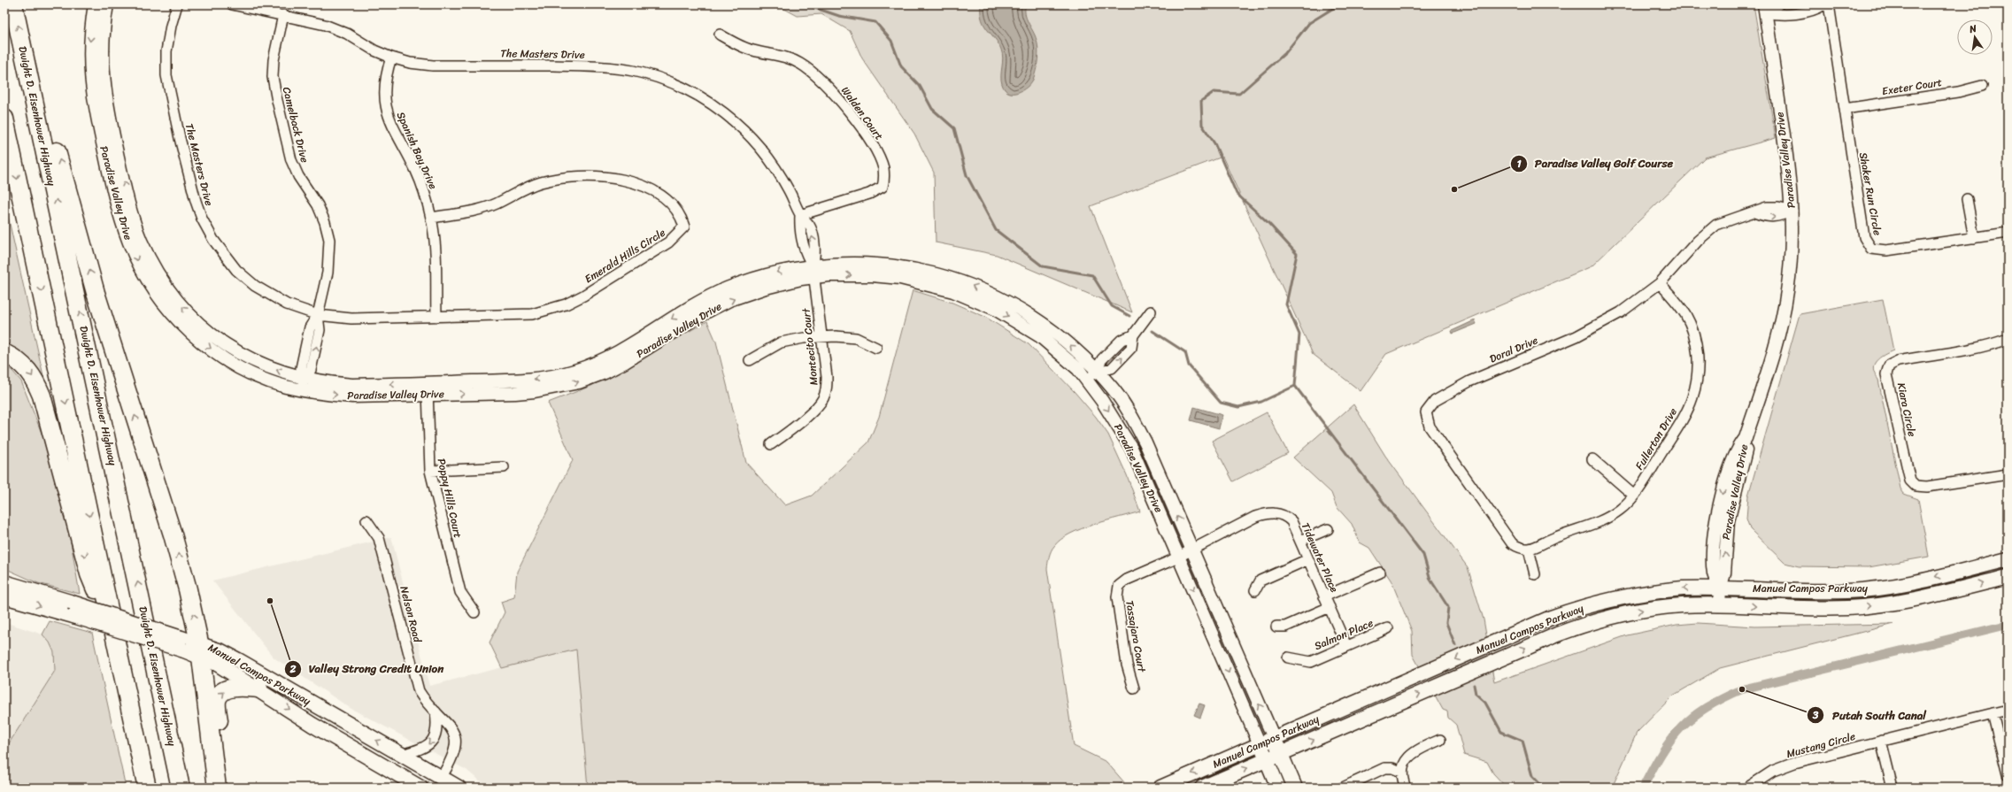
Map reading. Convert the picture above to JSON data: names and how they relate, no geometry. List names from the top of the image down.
{
  "streets": {
    "highway": ["Dwight D. Eisenhower Highway"],
    "main road": ["Paradise Valley Drive", "Manuel Campos Parkway"],
    "street": [
      "The Masters Drive",
      "Exeter Court",
      "Walden Court",
      "Camelback Drive",
      "Spanish Bay Drive",
      "Shaker Run Circle",
      "Emerald Hills Circle",
      "Montecito Court",
      "Doral Drive",
      "Kiara Circle",
      "Fullerton Drive",
      "Poppy Hills Court",
      "Tidewater Place",
      "Nelson Road",
      "Salmon Place",
      "Tassajara Court",
      "Mustang Circle"
    ]
  },
  "crossings": [
    ["The Masters Drive", "Walden Court"],
    ["The Masters Drive", "Camelback Drive"],
    ["The Masters Drive", "Spanish Bay Drive"],
    ["The Masters Drive", "Paradise Valley Drive"],
    ["The Masters Drive", "Emerald Hills Circle"],
    ["The Masters Drive", "Montecito Court"],
    ["Exeter Court", "Shaker Run Circle"],
    ["Camelback Drive", "Paradise Valley Drive"],
    ["Camelback Drive", "Emerald Hills Circle"],
    ["Spanish Bay Drive", "Emerald Hills Circle"],
    ["Paradise Valley Drive", "Montecito Court"],
    ["Paradise Valley Drive", "Doral Drive"],
    ["Paradise Valley Drive", "Poppy Hills Court"],
    ["Paradise Valley Drive", "Tidewater Place"],
    ["Paradise Valley Drive", "Manuel Campos Parkway"],
    ["Paradise Valley Drive", "Tassajara Court"],
    ["Doral Drive", "Fullerton Drive"],
    ["Tidewater Place", "Salmon Place"],
    ["Tidewater Place", "Tassajara Court"],
    ["Manuel Campos Parkway", "Nelson Road"]
  ],
  "places": ["Paradise Valley Golf Course", "Valley Strong Credit Union", "Putah South Canal"],
  "north": "top"
}
